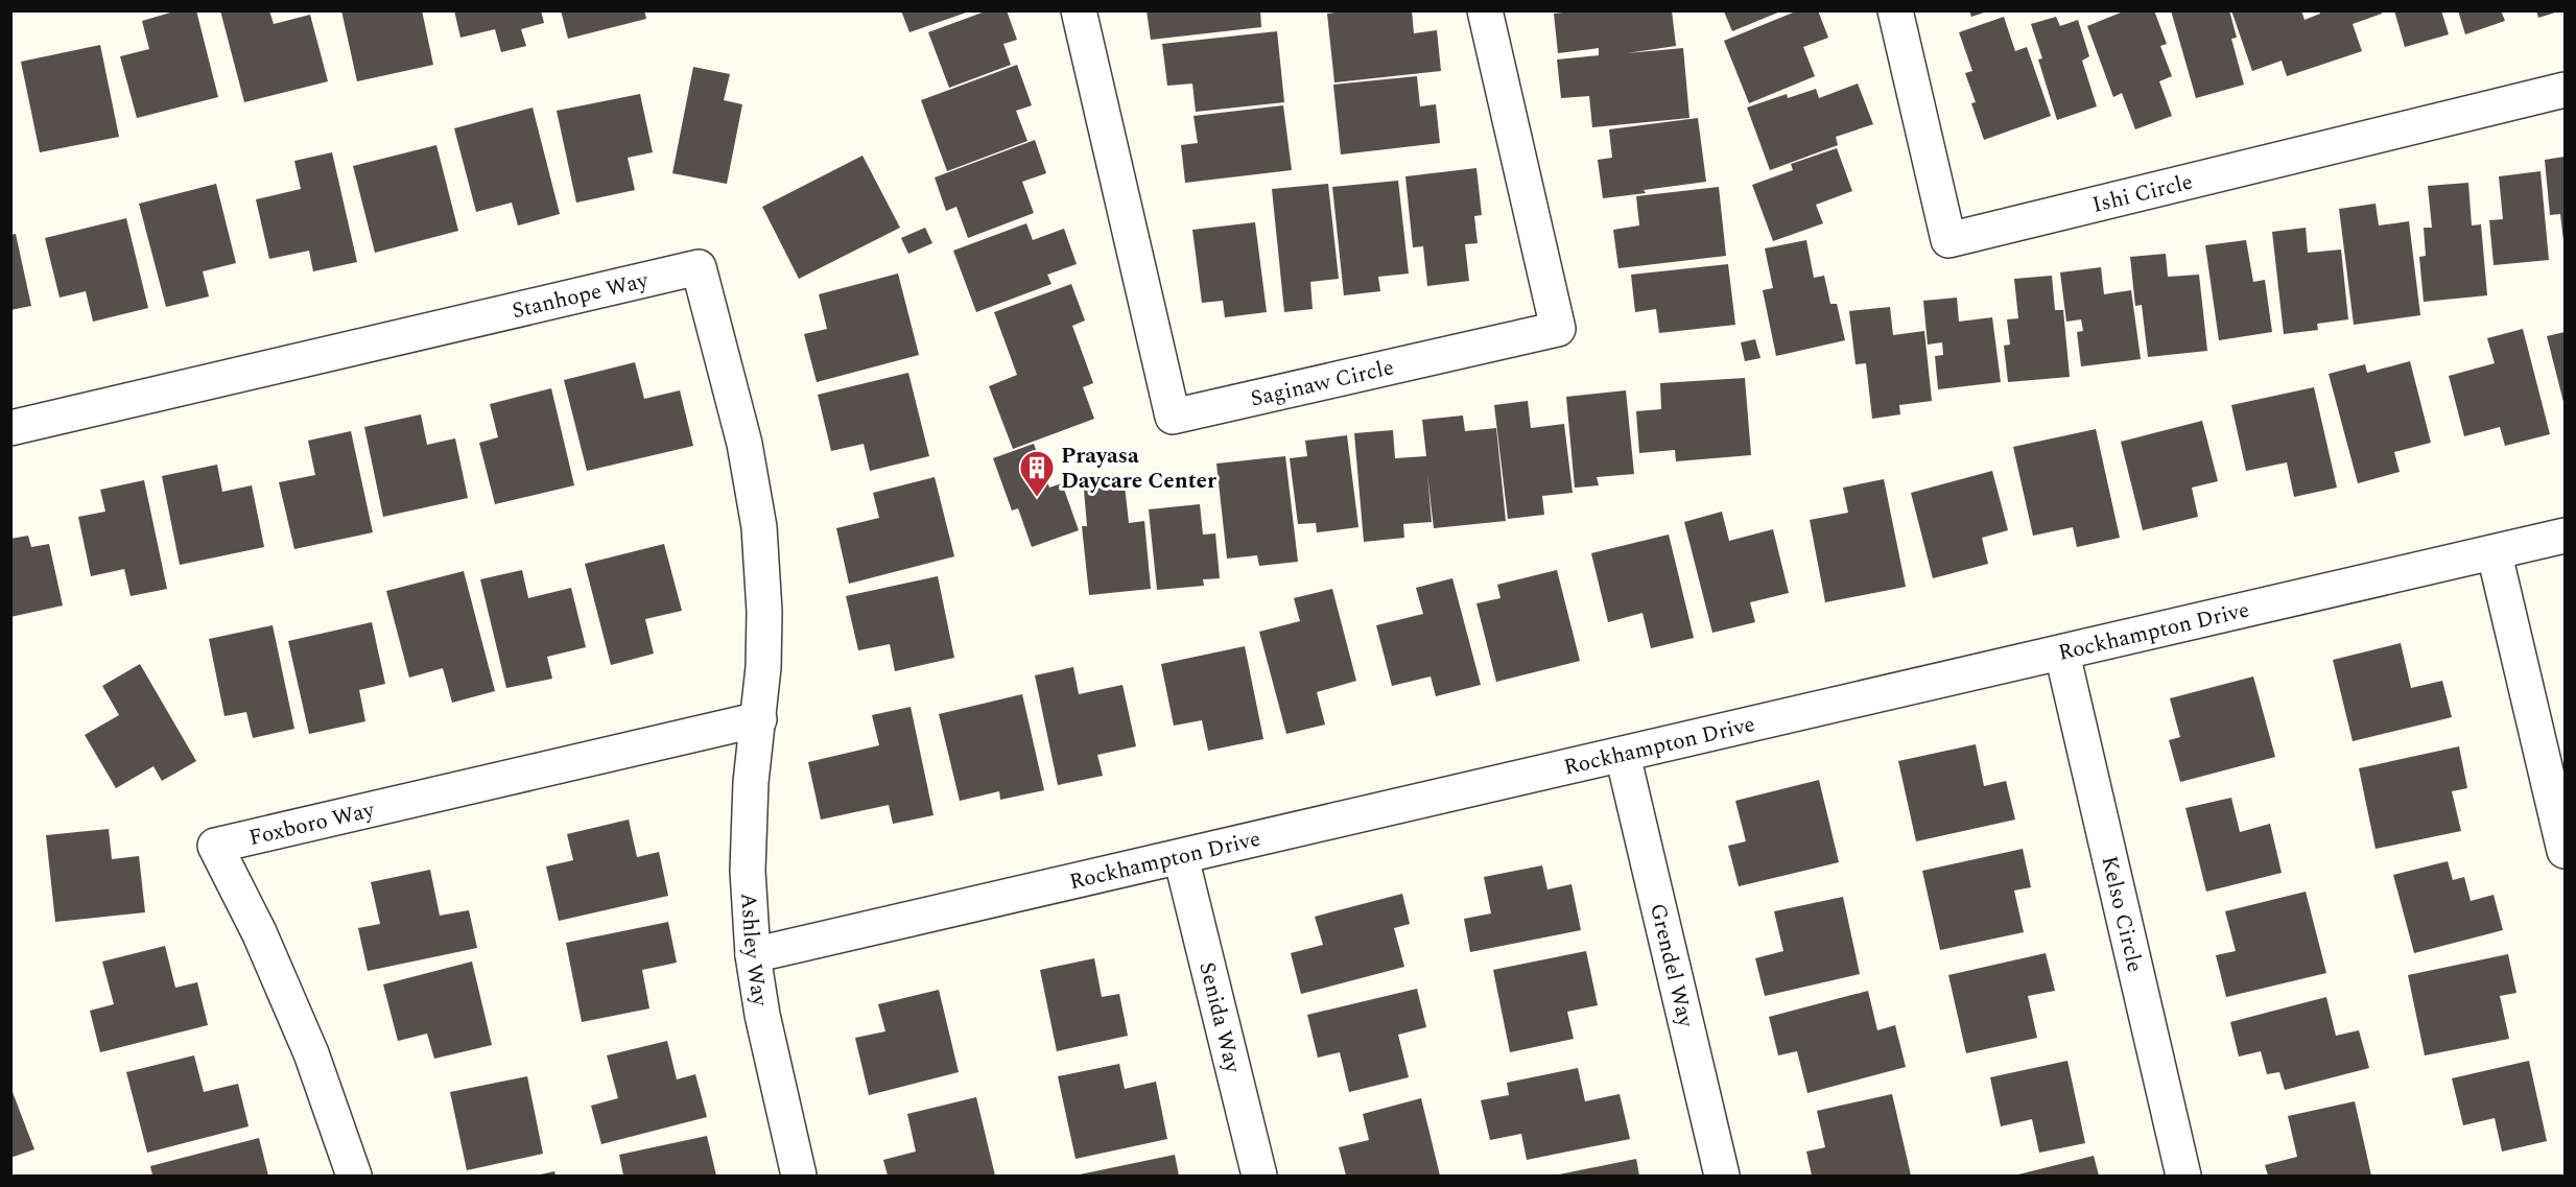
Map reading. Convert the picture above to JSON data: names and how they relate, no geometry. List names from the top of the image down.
{
  "streets": {
    "street": [
      "Ishi Circle",
      "Stanhope Way",
      "Saginaw Circle",
      "Rockhampton Drive",
      "Foxboro Way",
      "Kelso Circle",
      "Ashley Way",
      "Grendel Way",
      "Senida Way"
    ]
  },
  "crossings": [
    ["Stanhope Way", "Foxboro Way"],
    ["Stanhope Way", "Ashley Way"],
    ["Rockhampton Drive", "Kelso Circle"],
    ["Rockhampton Drive", "Ashley Way"],
    ["Rockhampton Drive", "Grendel Way"],
    ["Rockhampton Drive", "Senida Way"],
    ["Foxboro Way", "Ashley Way"]
  ],
  "places": {
    "building": ["Prayasa Daycare Center"]
  }
}
